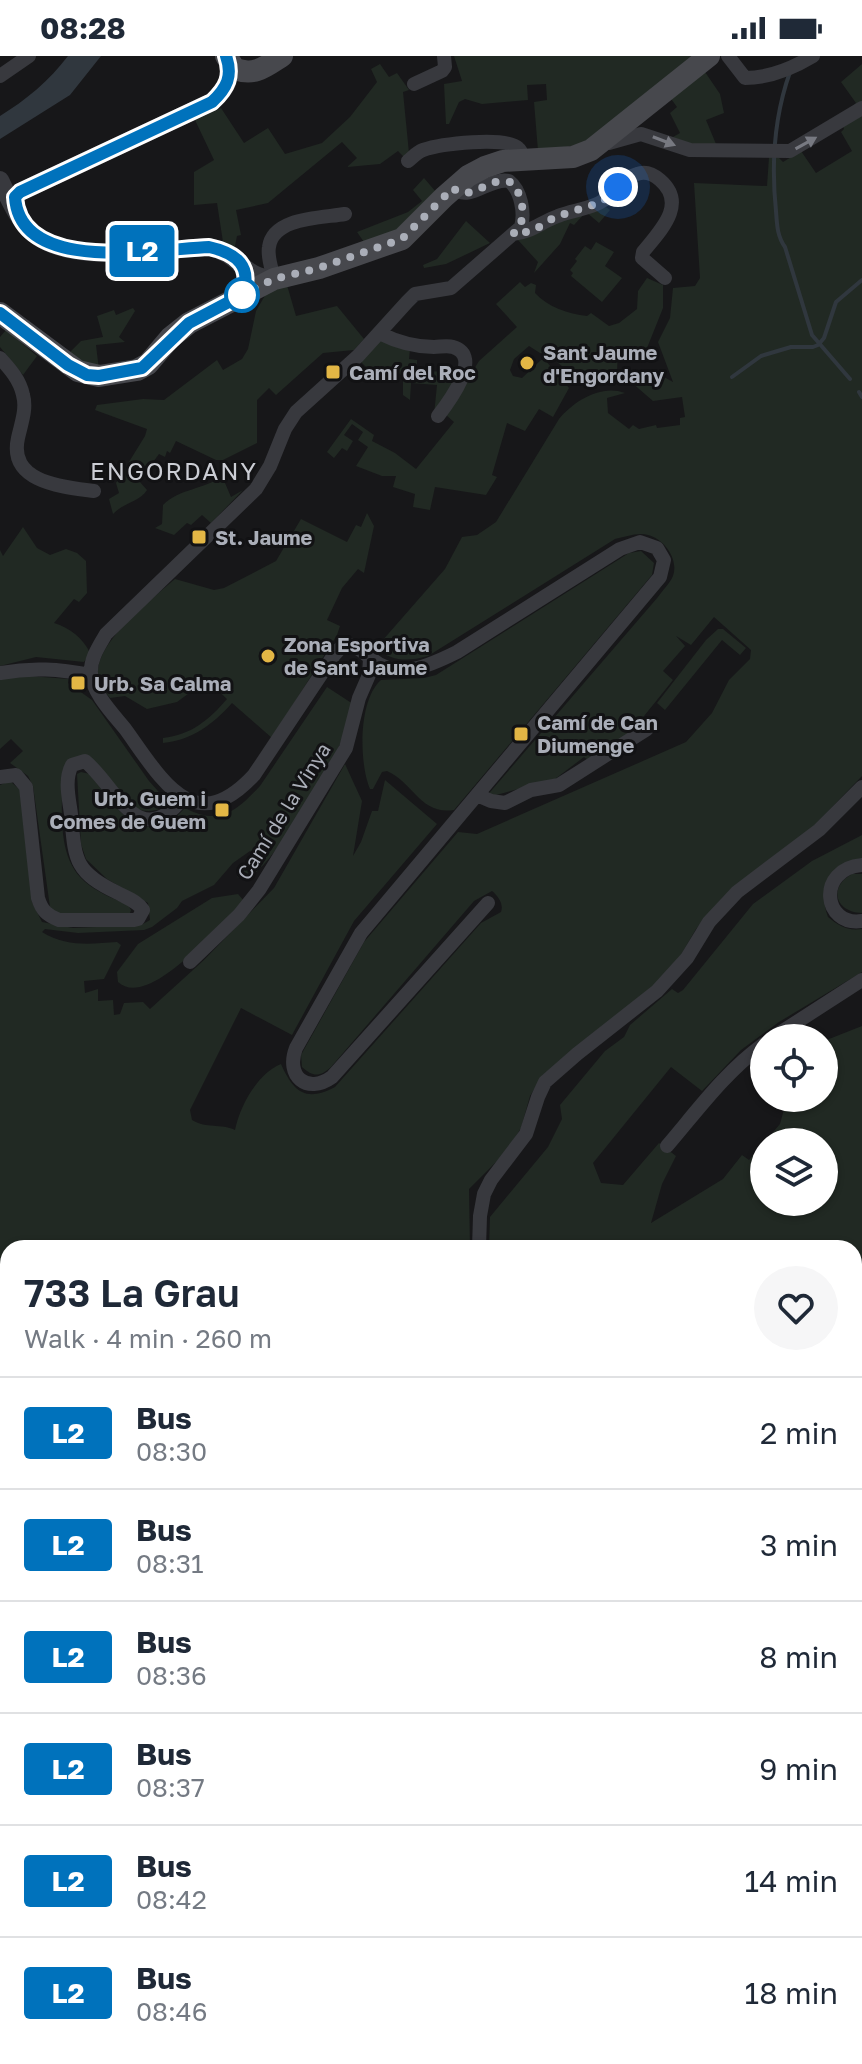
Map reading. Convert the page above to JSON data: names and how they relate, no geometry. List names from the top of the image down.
{
  "streets": {
    "street": ["Camí de la Vinya"]
  },
  "districts": ["ENGORDANY"],
  "places": {
    "other": ["Sant Jaume d'Engordany", "Zona Esportiva de Sant Jaume"],
    "transit": [
      "Camí del Roc",
      "St. Jaume",
      "Urb. Sa Calma",
      "Camí de Can Diumenge",
      "Urb. Guem i Comes de Guem"
    ]
  },
  "lines": ["bus line L2"],
  "page": {
    "status": "08:28",
    "on_map": "L2",
    "heading": ["733 La Grau", "Walk · 4 min · 260 m"],
    "list": [
      {
        "mark": "L2",
        "name": "Bus",
        "note": "08:30",
        "value": "2 min"
      },
      {
        "mark": "L2",
        "name": "Bus",
        "note": "08:31",
        "value": "3 min"
      },
      {
        "mark": "L2",
        "name": "Bus",
        "note": "08:36",
        "value": "8 min"
      },
      {
        "mark": "L2",
        "name": "Bus",
        "note": "08:37",
        "value": "9 min"
      },
      {
        "mark": "L2",
        "name": "Bus",
        "note": "08:42",
        "value": "14 min"
      },
      {
        "mark": "L2",
        "name": "Bus",
        "note": "08:46",
        "value": "18 min"
      }
    ]
  }
}
